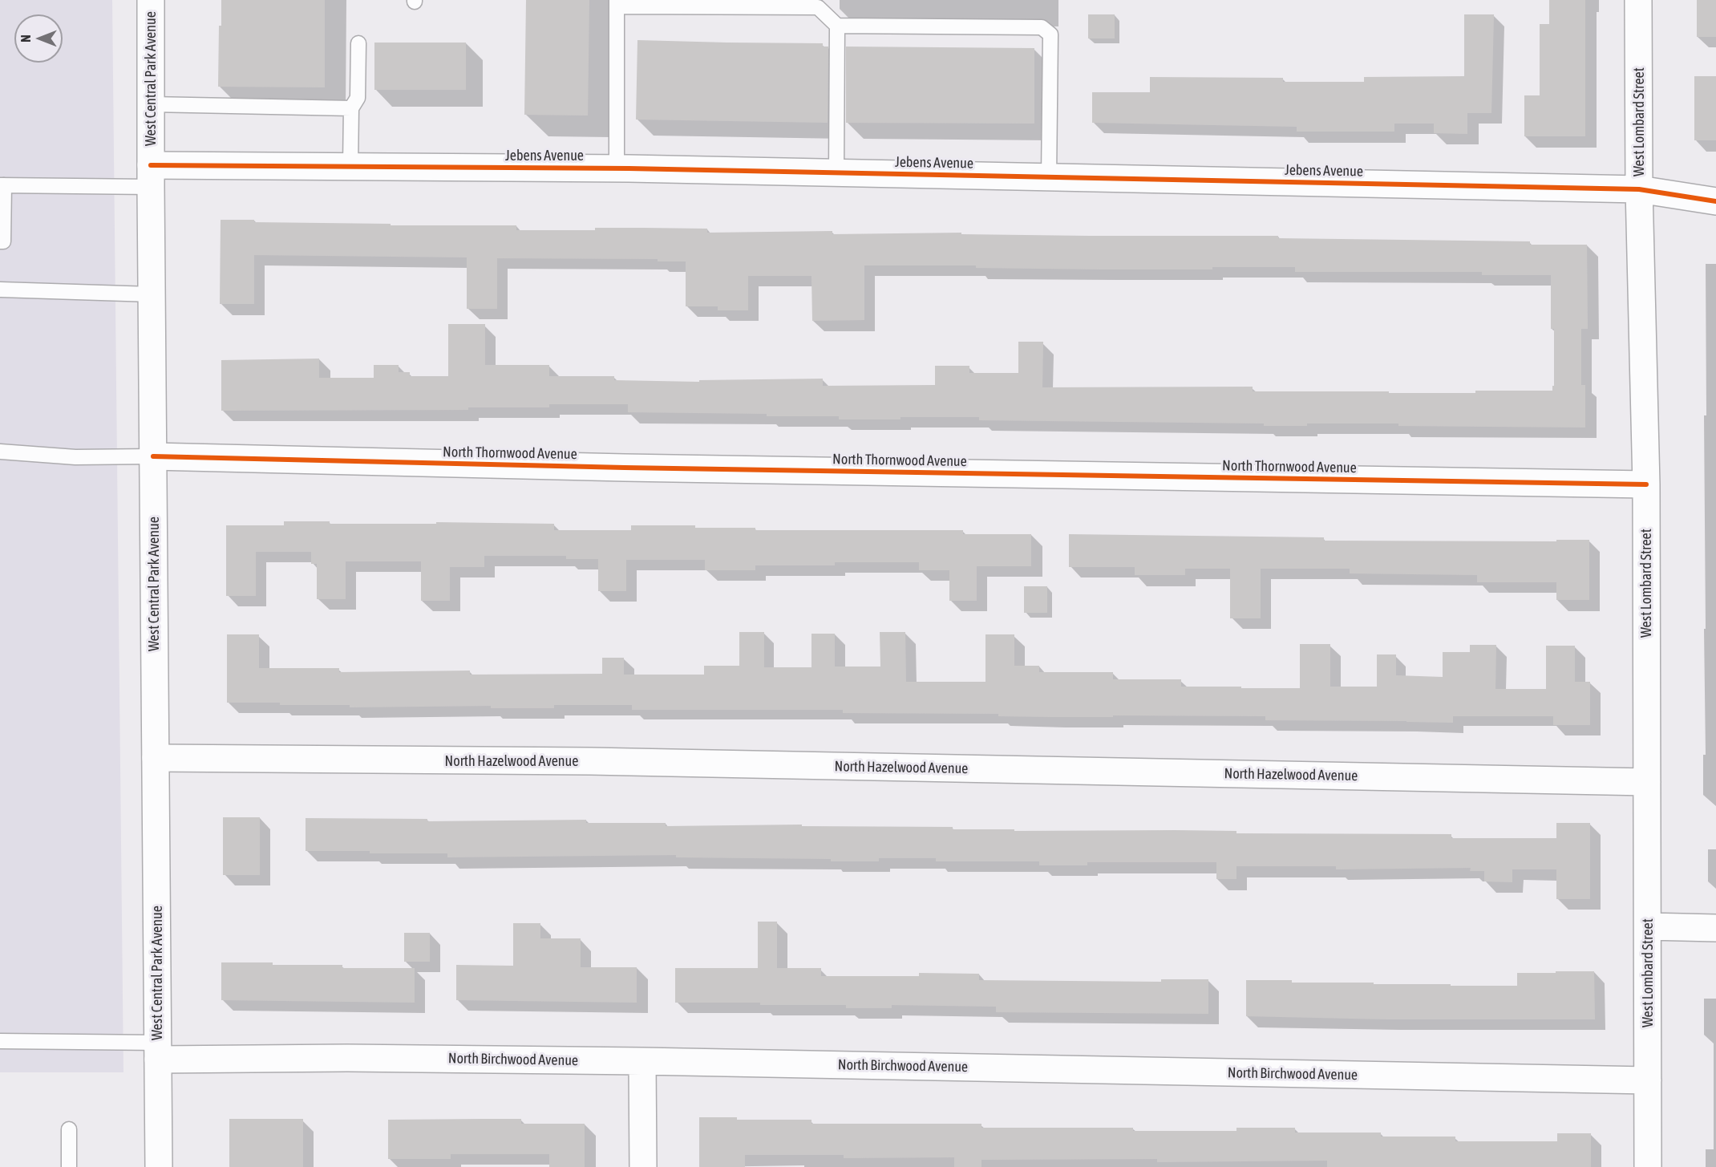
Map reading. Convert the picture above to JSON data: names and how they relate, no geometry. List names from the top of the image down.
{
  "streets": {
    "street": [
      "West Central Park Avenue",
      "West Lombard Street",
      "Jebens Avenue",
      "North Thornwood Avenue",
      "North Hazelwood Avenue",
      "North Birchwood Avenue"
    ]
  },
  "crossings": [
    ["West Central Park Avenue", "Jebens Avenue"],
    ["West Central Park Avenue", "North Thornwood Avenue"],
    ["West Central Park Avenue", "North Hazelwood Avenue"],
    ["West Central Park Avenue", "North Birchwood Avenue"],
    ["West Lombard Street", "Jebens Avenue"],
    ["West Lombard Street", "North Thornwood Avenue"],
    ["West Lombard Street", "North Hazelwood Avenue"],
    ["West Lombard Street", "North Birchwood Avenue"]
  ],
  "north": "left"
}
